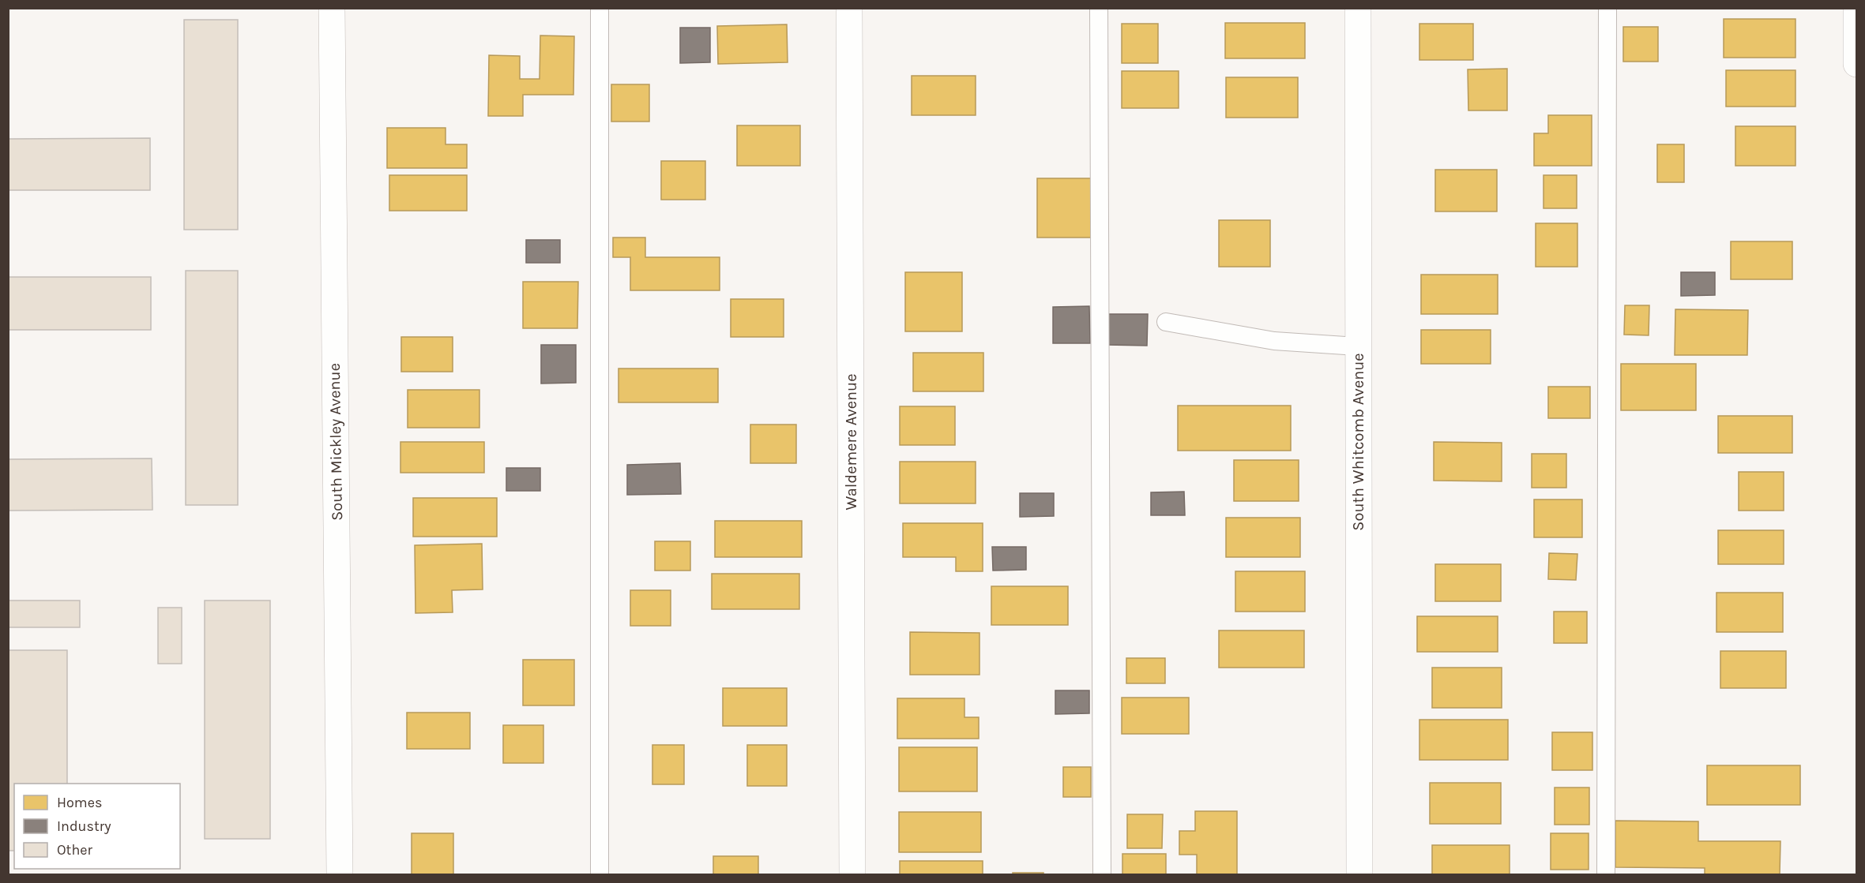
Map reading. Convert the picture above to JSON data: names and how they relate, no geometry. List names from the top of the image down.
{
  "streets": {
    "street": ["South Mickley Avenue", "Waldemere Avenue", "South Whitcomb Avenue"]
  },
  "legend": ["Homes", "Industry", "Other"]
}
